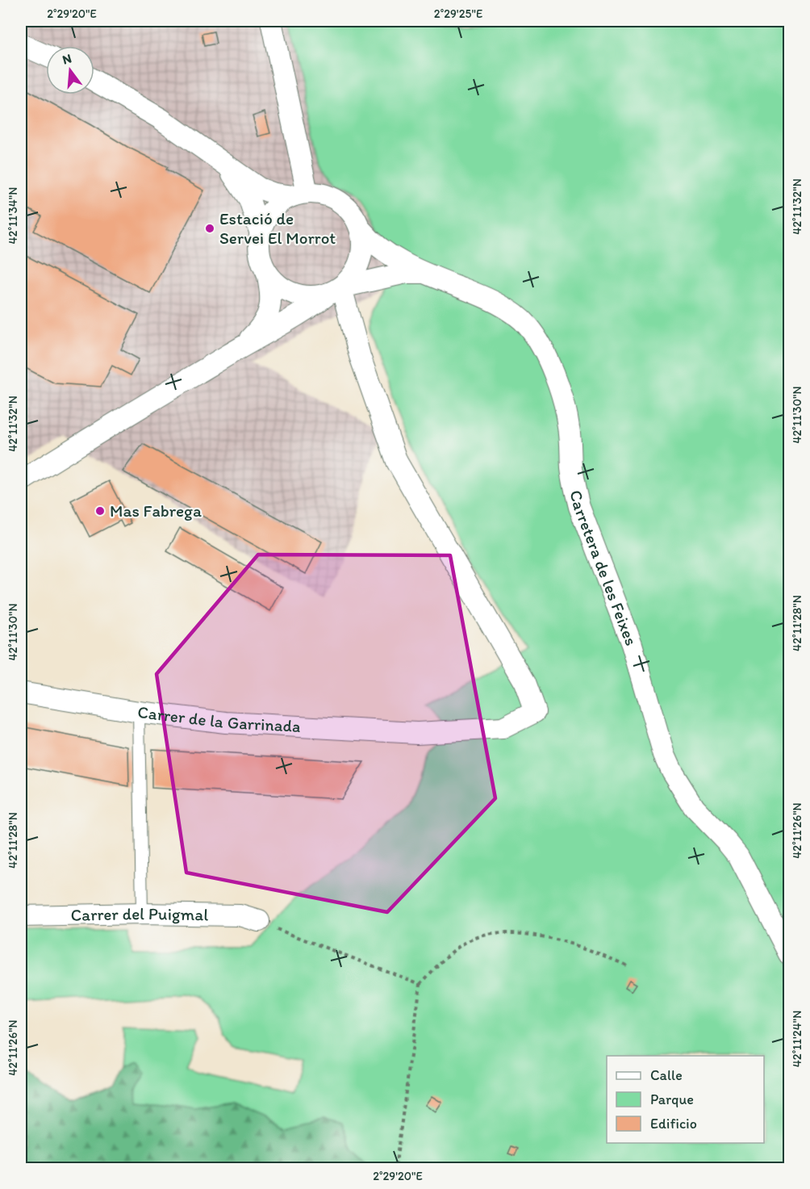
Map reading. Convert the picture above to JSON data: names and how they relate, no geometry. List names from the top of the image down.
{
  "streets": {
    "street": ["Carretera de les Feixes", "Carrer de la Garrinada", "Carrer del Puigmal"]
  },
  "crossings": [
    ["Carretera de les Feixes", "Carrer de la Garrinada"]
  ],
  "places": ["Estació de Servei El Morrot", "Mas Fabrega"],
  "legend": ["Calle", "Parque", "Edificio"],
  "north": "top",
  "coordinates": [
    "2°29'20\"E",
    "2°29'25\"E",
    "42°11'32\"N",
    "42°11'34\"N",
    "42°11'30\"N",
    "42°11'28\"N",
    "42°11'26\"N",
    "42°11'24\"N"
  ]
}
